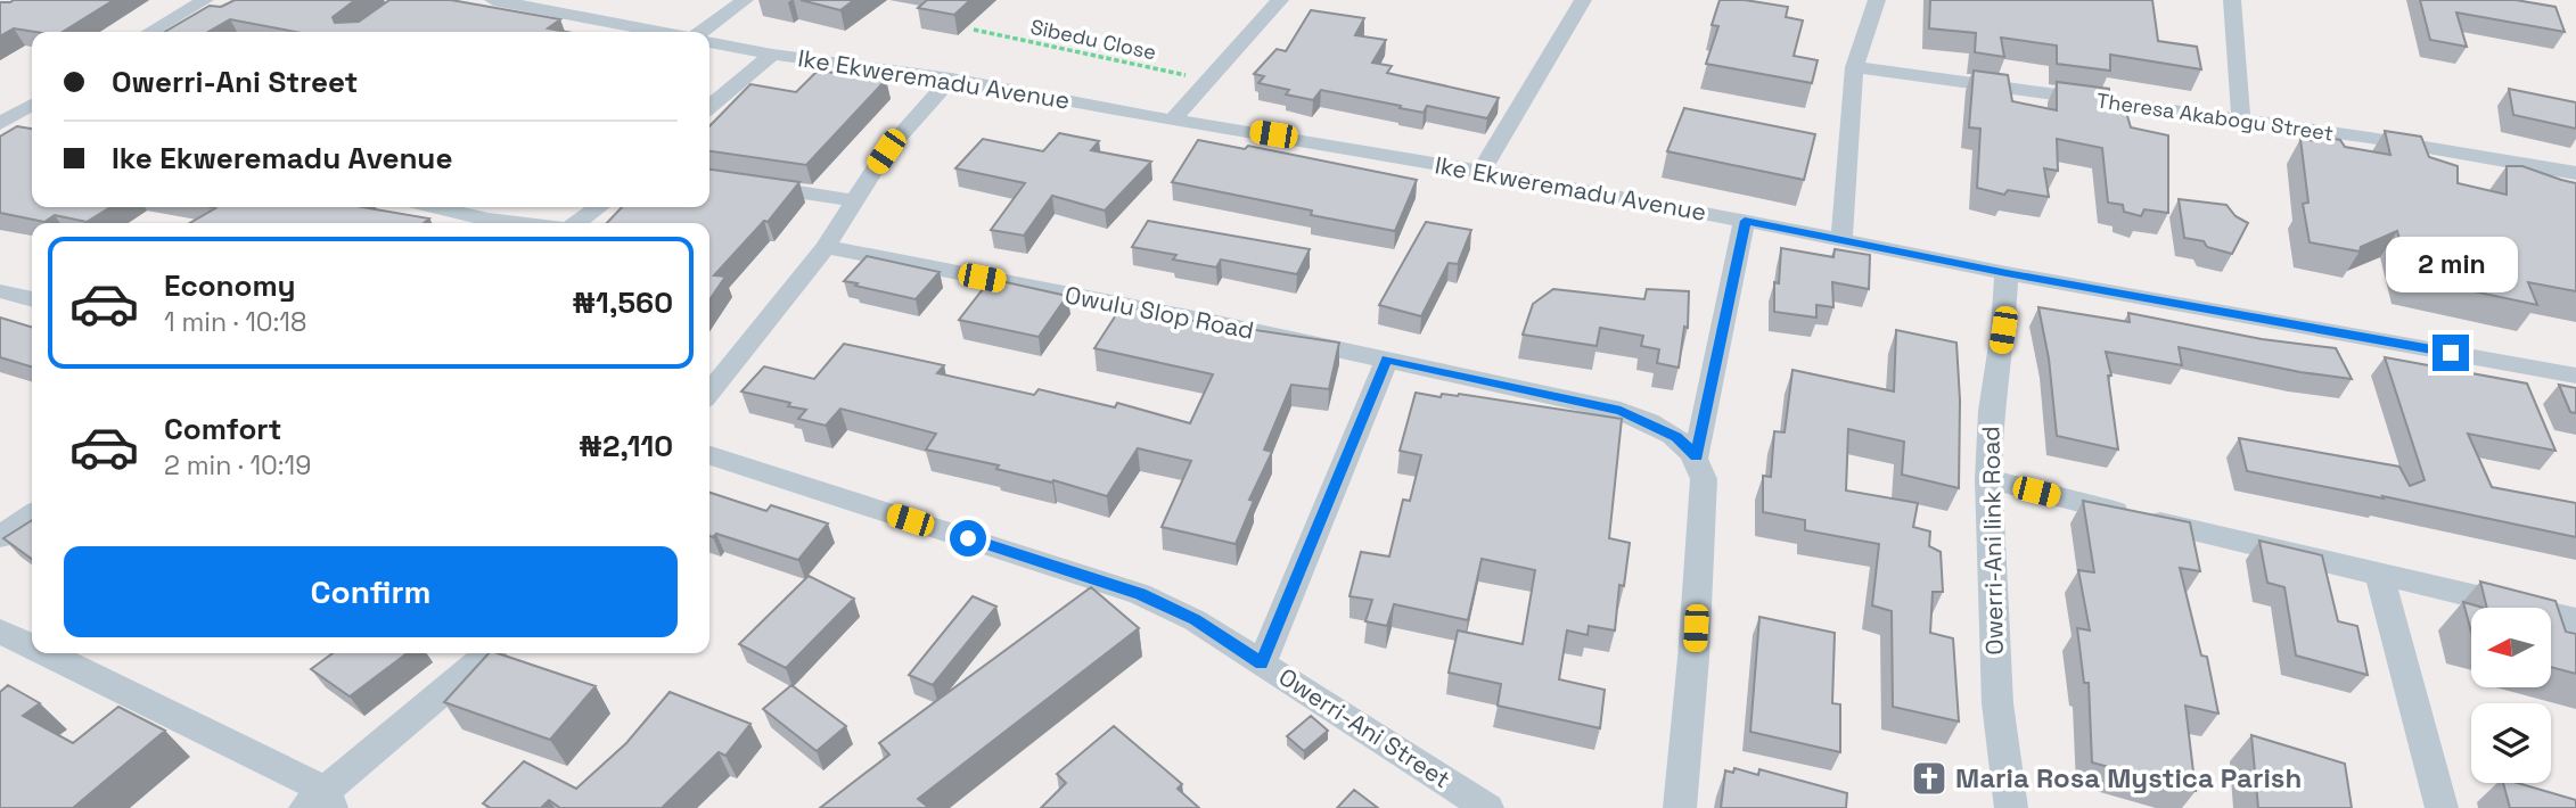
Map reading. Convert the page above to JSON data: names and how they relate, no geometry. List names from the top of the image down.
{
  "streets": {
    "street": [
      "Ike Ekweremadu Avenue",
      "Theresa Akabogu Street",
      "Owulu Slop Road",
      "Owerri-Ani link Road",
      "Owerri-Ani Street"
    ],
    "path": ["Sibedu Close"]
  },
  "crossings": [
    ["Ike Ekweremadu Avenue", "Owerri-Ani link Road"]
  ],
  "places": {
    "church": ["Maria Rosa Mystica Parish"]
  },
  "north": "left",
  "page": {
    "banner": ["Owerri-Ani Street", "Ike Ekweremadu Avenue"],
    "bubble": "2 min",
    "list": [
      {
        "name": "Economy",
        "note": "1 min · 10:18",
        "value": "₦1,560"
      },
      {
        "name": "Comfort",
        "note": "2 min · 10:19",
        "value": "₦2,110"
      }
    ],
    "buttons": "Confirm"
  }
}
